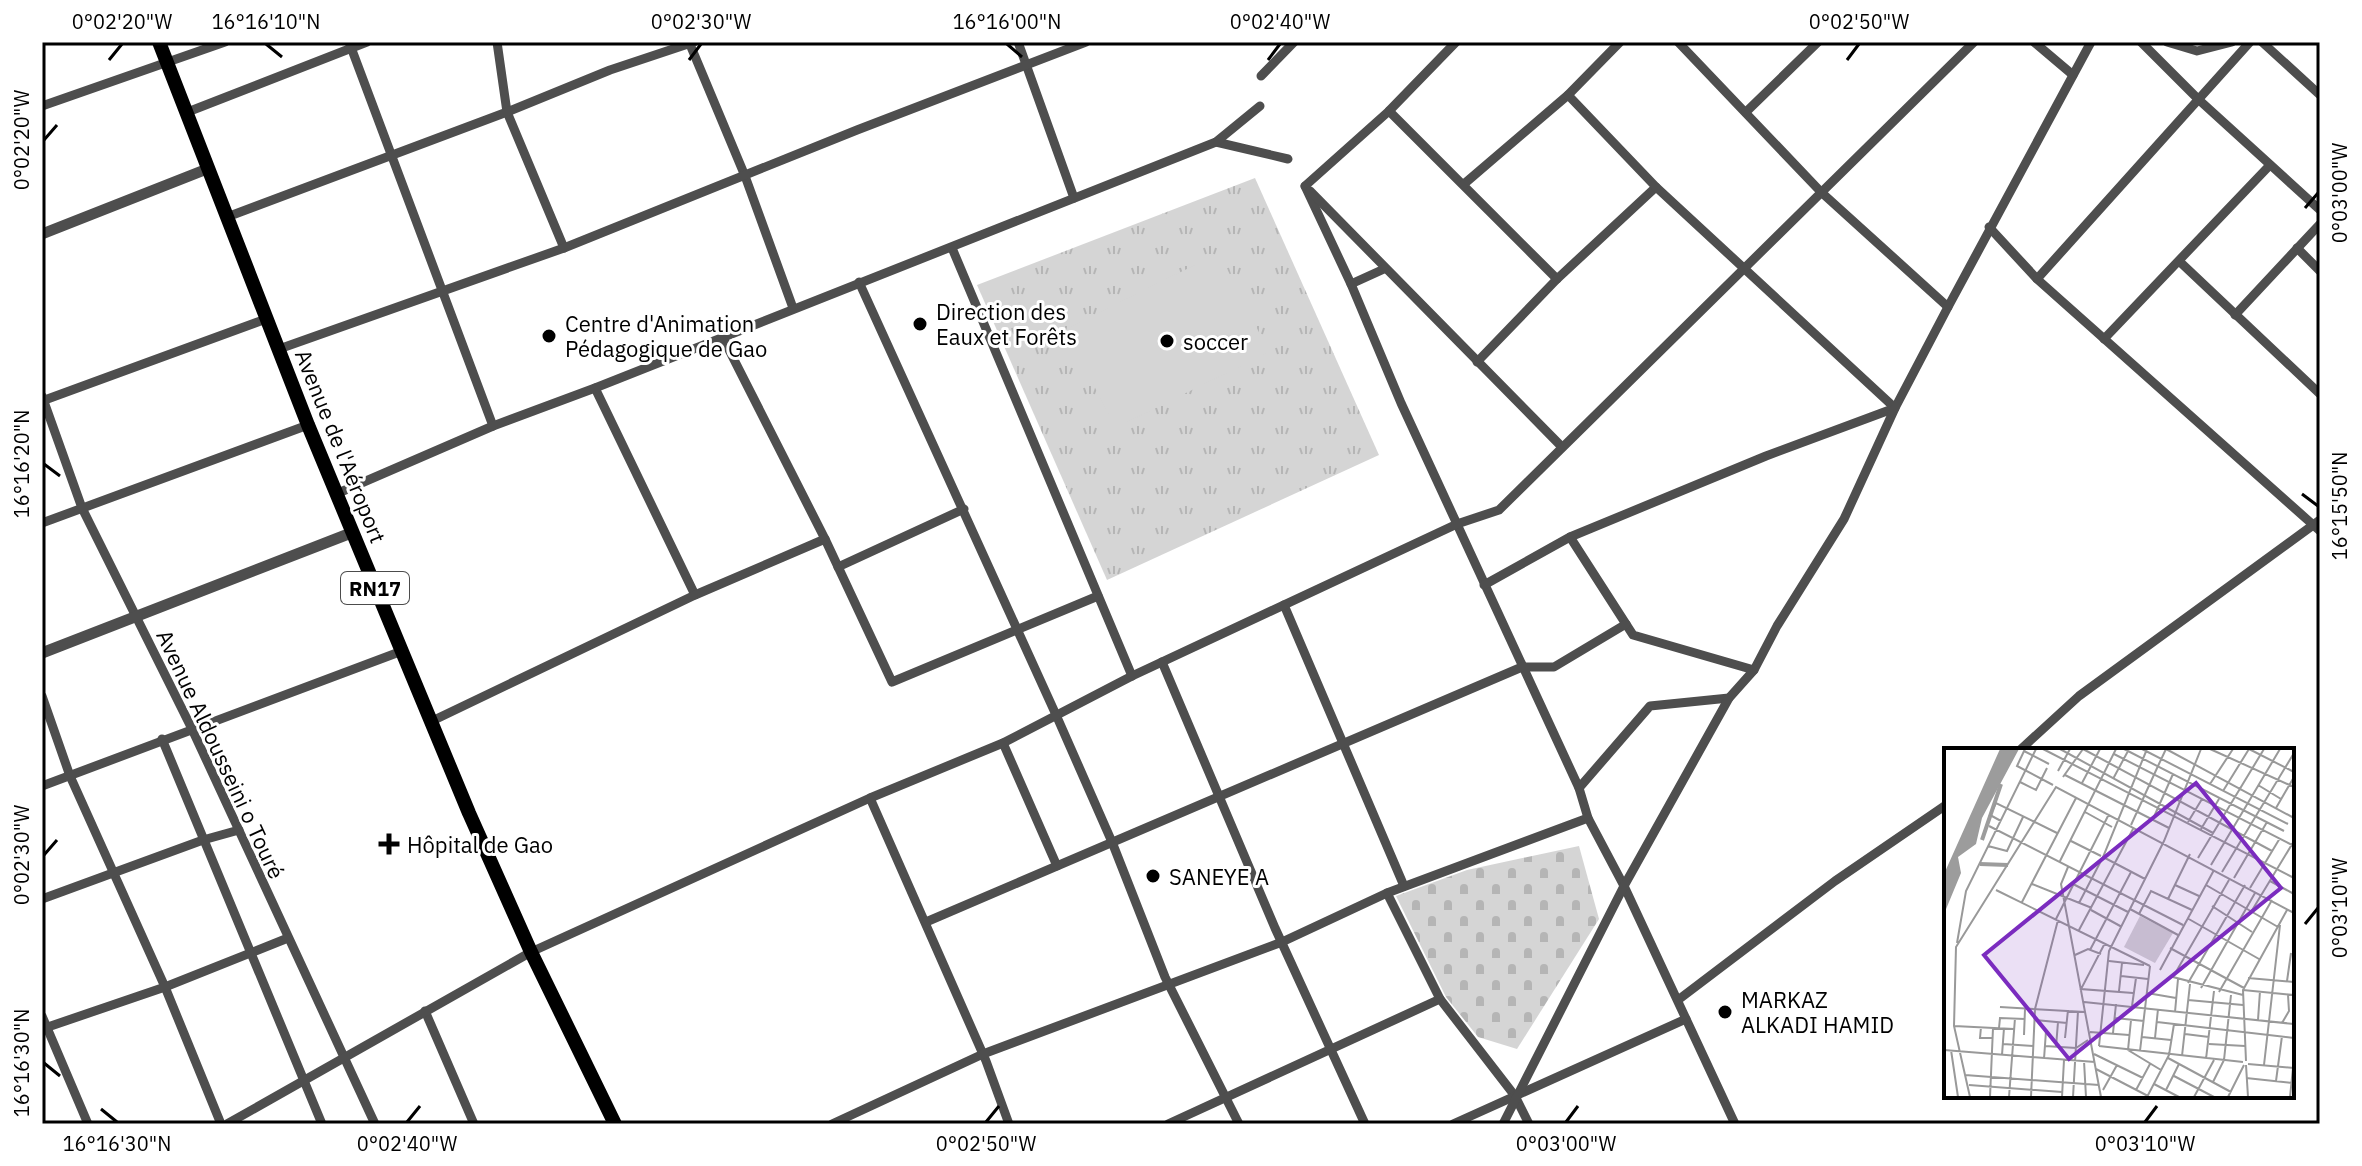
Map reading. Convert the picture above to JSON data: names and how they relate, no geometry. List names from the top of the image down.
{
  "streets": {
    "main road": ["Avenue de l'Aéroport", "RN17"],
    "street": ["Avenue Aldousseini o Touré"]
  },
  "places": {
    "other": [
      "Direction des Eaux et Forêts",
      "Centre d'Animation Pédagogique de Gao",
      "soccer",
      "SANEYE A",
      "MARKAZ ALKADI HAMID"
    ],
    "health": ["Hôpital de Gao"]
  },
  "coordinates": [
    "0°02'20\"W",
    "16°16'10\"N",
    "0°02'30\"W",
    "16°16'00\"N",
    "0°02'40\"W",
    "0°02'50\"W",
    "0°03'00\"W",
    "16°16'20\"N",
    "16°15'50\"N",
    "0°03'10\"W",
    "16°16'30\"N"
  ]
}
